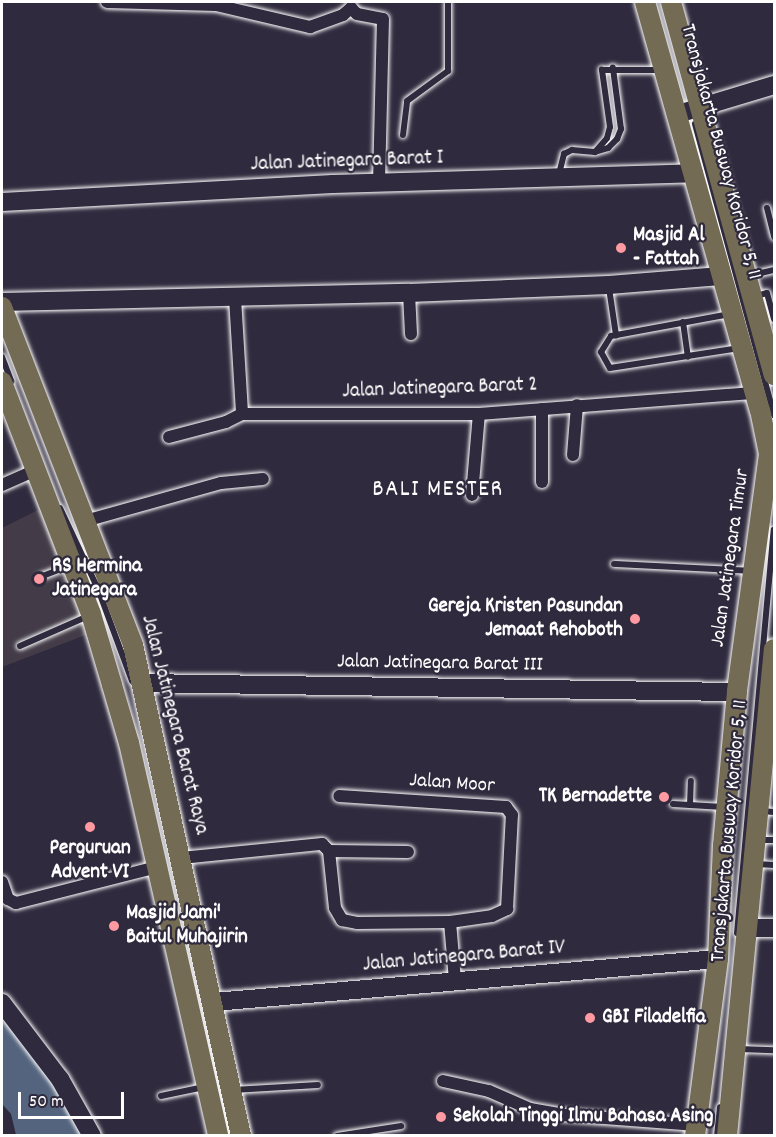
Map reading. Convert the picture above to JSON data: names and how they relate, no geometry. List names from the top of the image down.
{
  "streets": {
    "main road": ["Jalan Jatinegara Timur", "Jalan Jatinegara Barat Raya"],
    "street": [
      "Jalan Jatinegara Barat I",
      "Jalan Jatinegara Barat 2",
      "Jalan Jatinegara Barat III",
      "Jalan Moor",
      "Jalan Jatinegara Barat IV"
    ],
    "lane": ["Transjakarta Busway Koridor 5, 11"]
  },
  "crossings": [
    ["Transjakarta Busway Koridor 5, 11", "Jalan Jatinegara Timur"],
    ["Jalan Jatinegara Barat I", "Jalan Jatinegara Timur"],
    ["Jalan Jatinegara Barat 2", "Jalan Jatinegara Timur"],
    ["Jalan Jatinegara Timur", "Jalan Jatinegara Barat III"],
    ["Jalan Jatinegara Timur", "Jalan Jatinegara Barat IV"],
    ["Jalan Jatinegara Barat III", "Jalan Jatinegara Barat Raya"],
    ["Jalan Jatinegara Barat Raya", "Jalan Jatinegara Barat IV"]
  ],
  "districts": ["BALI MESTER"],
  "places": [
    "Masjid Al - Fattah",
    "RS Hermina Jatinegara",
    "Gereja Kristen Pasundan Jemaat Rehoboth",
    "TK Bernadette",
    "Perguruan Advent VI",
    "Masjid Jami' Baitul Muhajirin",
    "GBI Filadelfia",
    "Sekolah Tinggi Ilmu Bahasa Asing"
  ],
  "scale_bar": "50 m"
}
